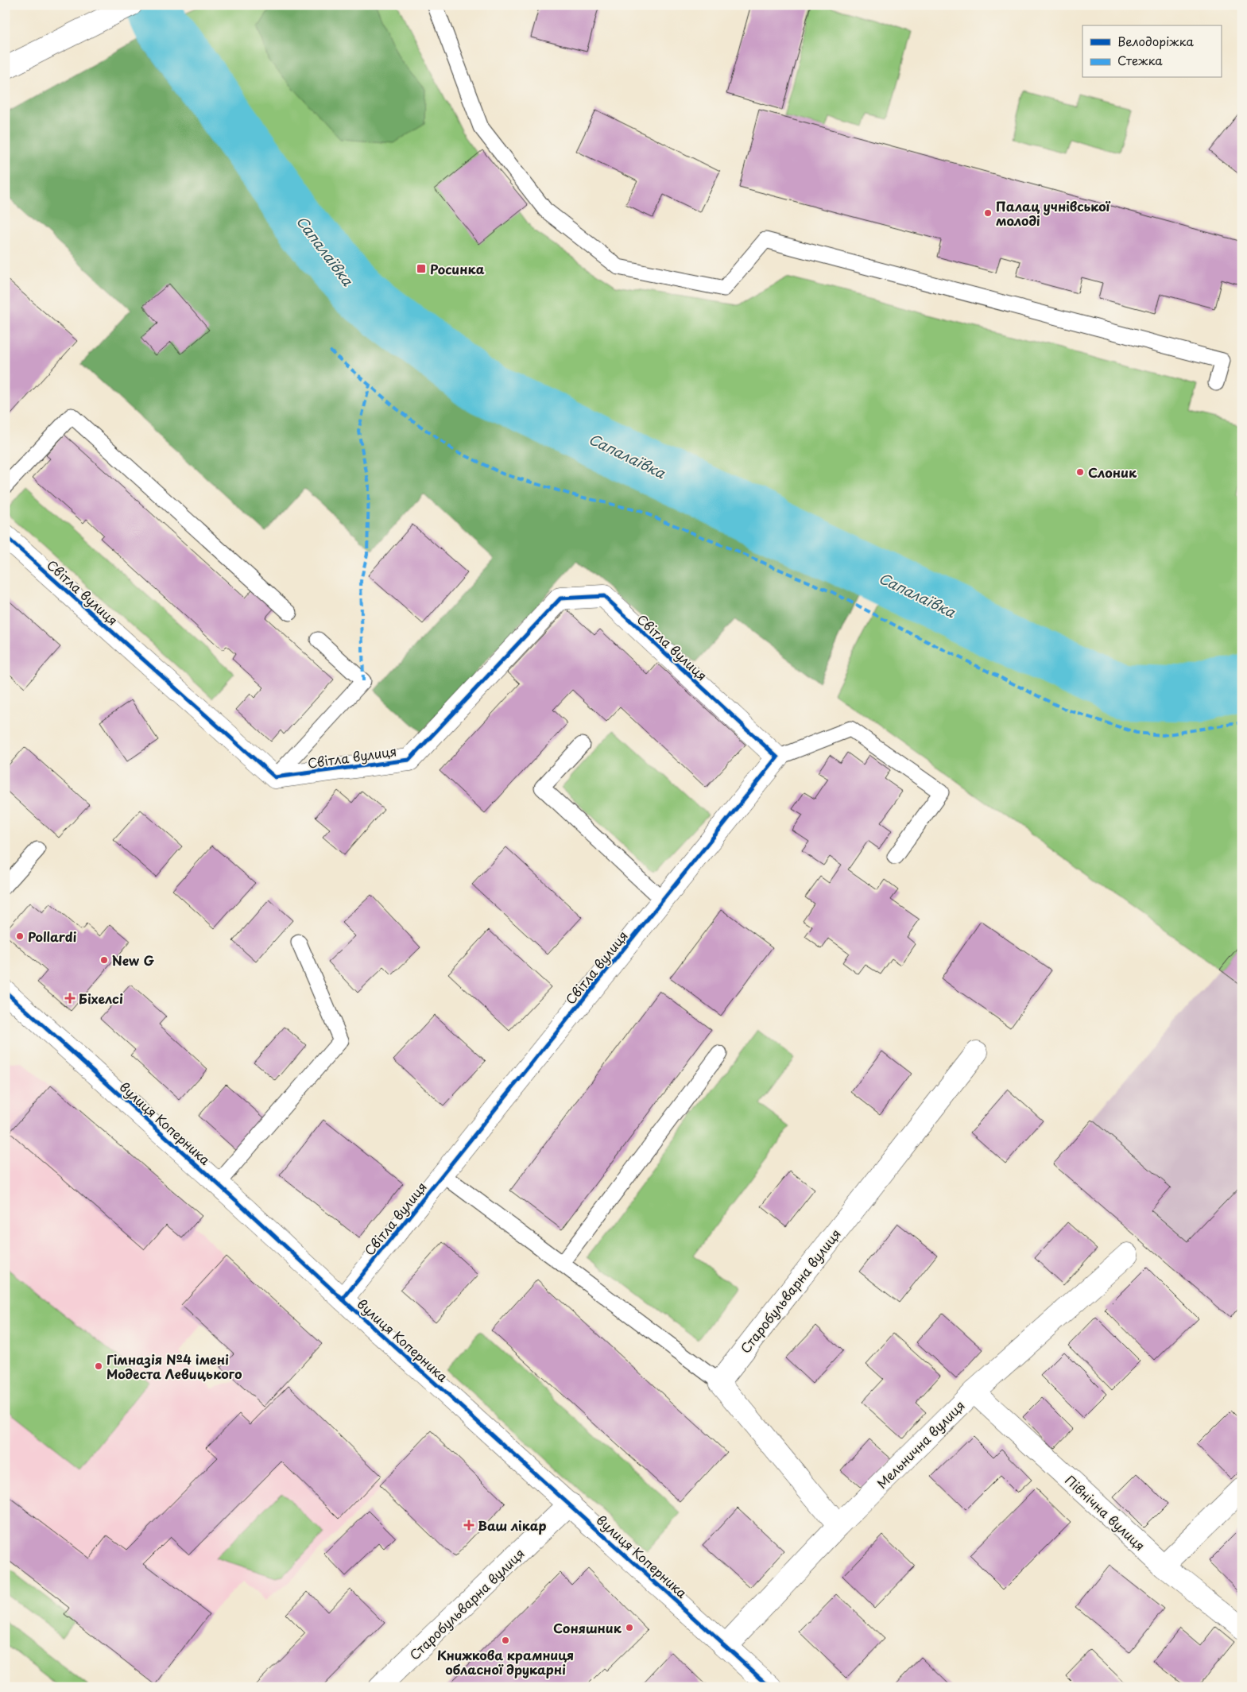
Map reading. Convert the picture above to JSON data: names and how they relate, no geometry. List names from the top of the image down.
{
  "streets": {
    "street": [
      "Світла вулиця",
      "вулиця Коперника",
      "Старобульварна вулиця",
      "Мельнична вулиця",
      "Північна вулиця"
    ]
  },
  "crossings": [
    ["Світла вулиця", "вулиця Коперника"],
    ["вулиця Коперника", "Старобульварна вулиця"],
    ["вулиця Коперника", "Мельнична вулиця"],
    ["Мельнична вулиця", "Північна вулиця"]
  ],
  "water": ["Сапалаївка"],
  "places": {
    "other": [
      "Палац учнівської молоді",
      "Слоник",
      "Pollardi",
      "New G",
      "Гімназія №4 імені Модеста Левицького",
      "Соняшник",
      "Книжкова крамниця обласної друкарні"
    ],
    "transit": ["Росинка"],
    "health": ["Біхелсі", "Ваш лікар"]
  },
  "legend": ["Велодоріжка", "Стежка"]
}
